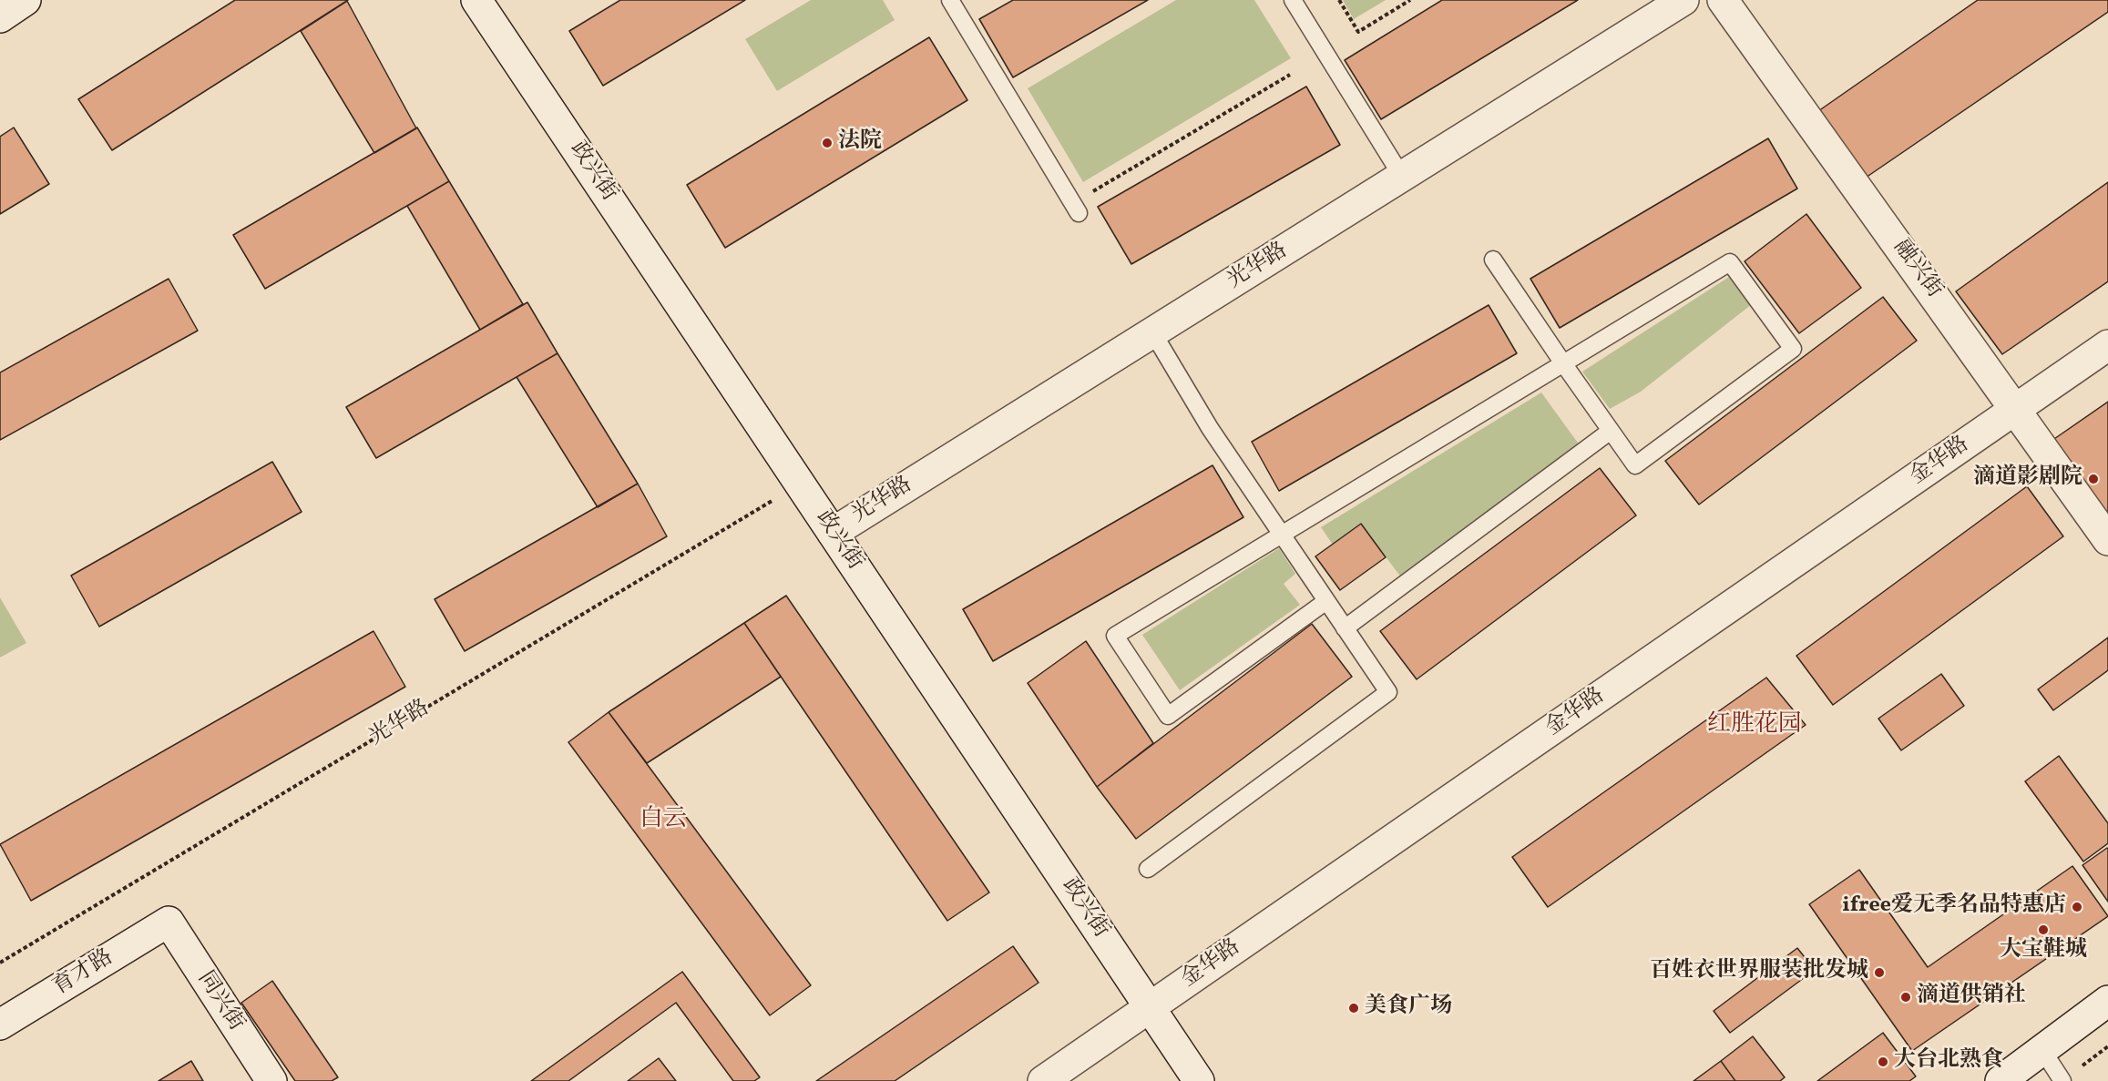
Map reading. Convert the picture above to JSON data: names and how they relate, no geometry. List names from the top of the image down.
{
  "streets": {
    "street": [
      "政兴街",
      "光华路",
      "融兴街",
      "金华路",
      "育才路",
      "同兴街"
    ]
  },
  "crossings": [
    ["政兴街", "光华路"],
    ["政兴街", "金华路"],
    ["融兴街", "金华路"],
    ["育才路", "同兴街"]
  ],
  "districts": ["红胜花园", "白云"],
  "places": [
    "法院",
    "滴道影剧院",
    "ifree爱无季名品特惠店",
    "大宝鞋城",
    "百姓衣世界服装批发城",
    "滴道供销社",
    "美食广场",
    "大台北熟食"
  ]
}
